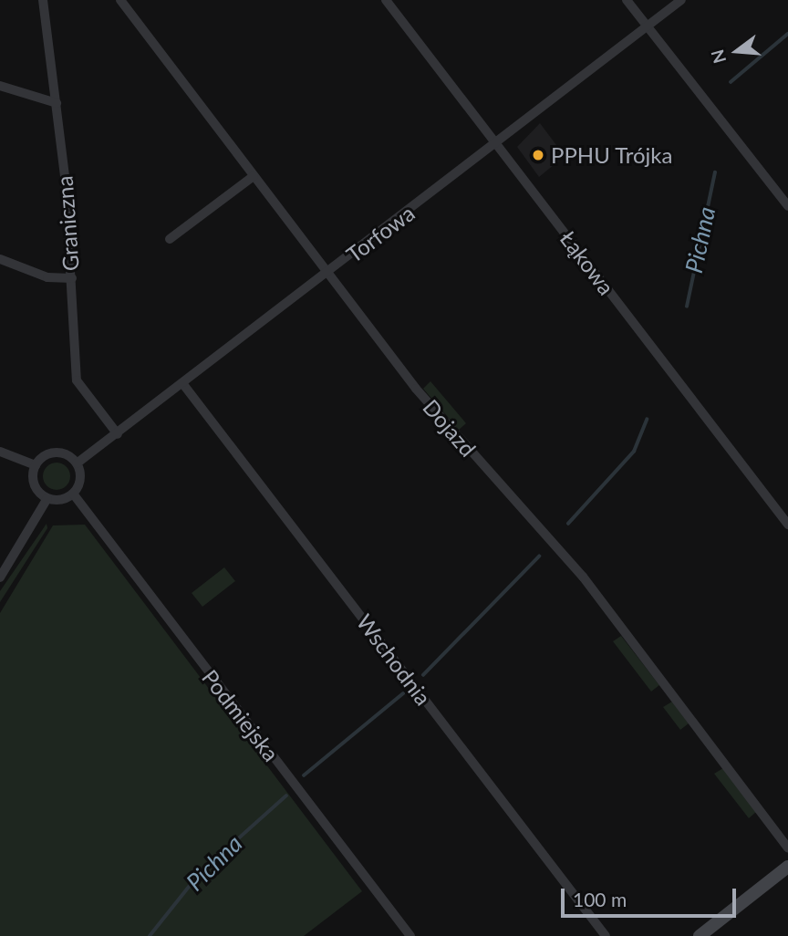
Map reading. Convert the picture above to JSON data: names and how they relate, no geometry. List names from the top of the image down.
{
  "streets": {
    "street": [
      "Graniczna",
      "Torfowa",
      "Łąkowa",
      "Dojazd",
      "Wschodnia",
      "Podmiejska"
    ]
  },
  "crossings": [
    ["Graniczna", "Torfowa"],
    ["Torfowa", "Łąkowa"],
    ["Torfowa", "Dojazd"],
    ["Torfowa", "Wschodnia"],
    ["Torfowa", "Podmiejska"]
  ],
  "water": ["Pichna"],
  "places": ["PPHU Trójka"],
  "scale_bar": "100 m",
  "north": "left"
}
